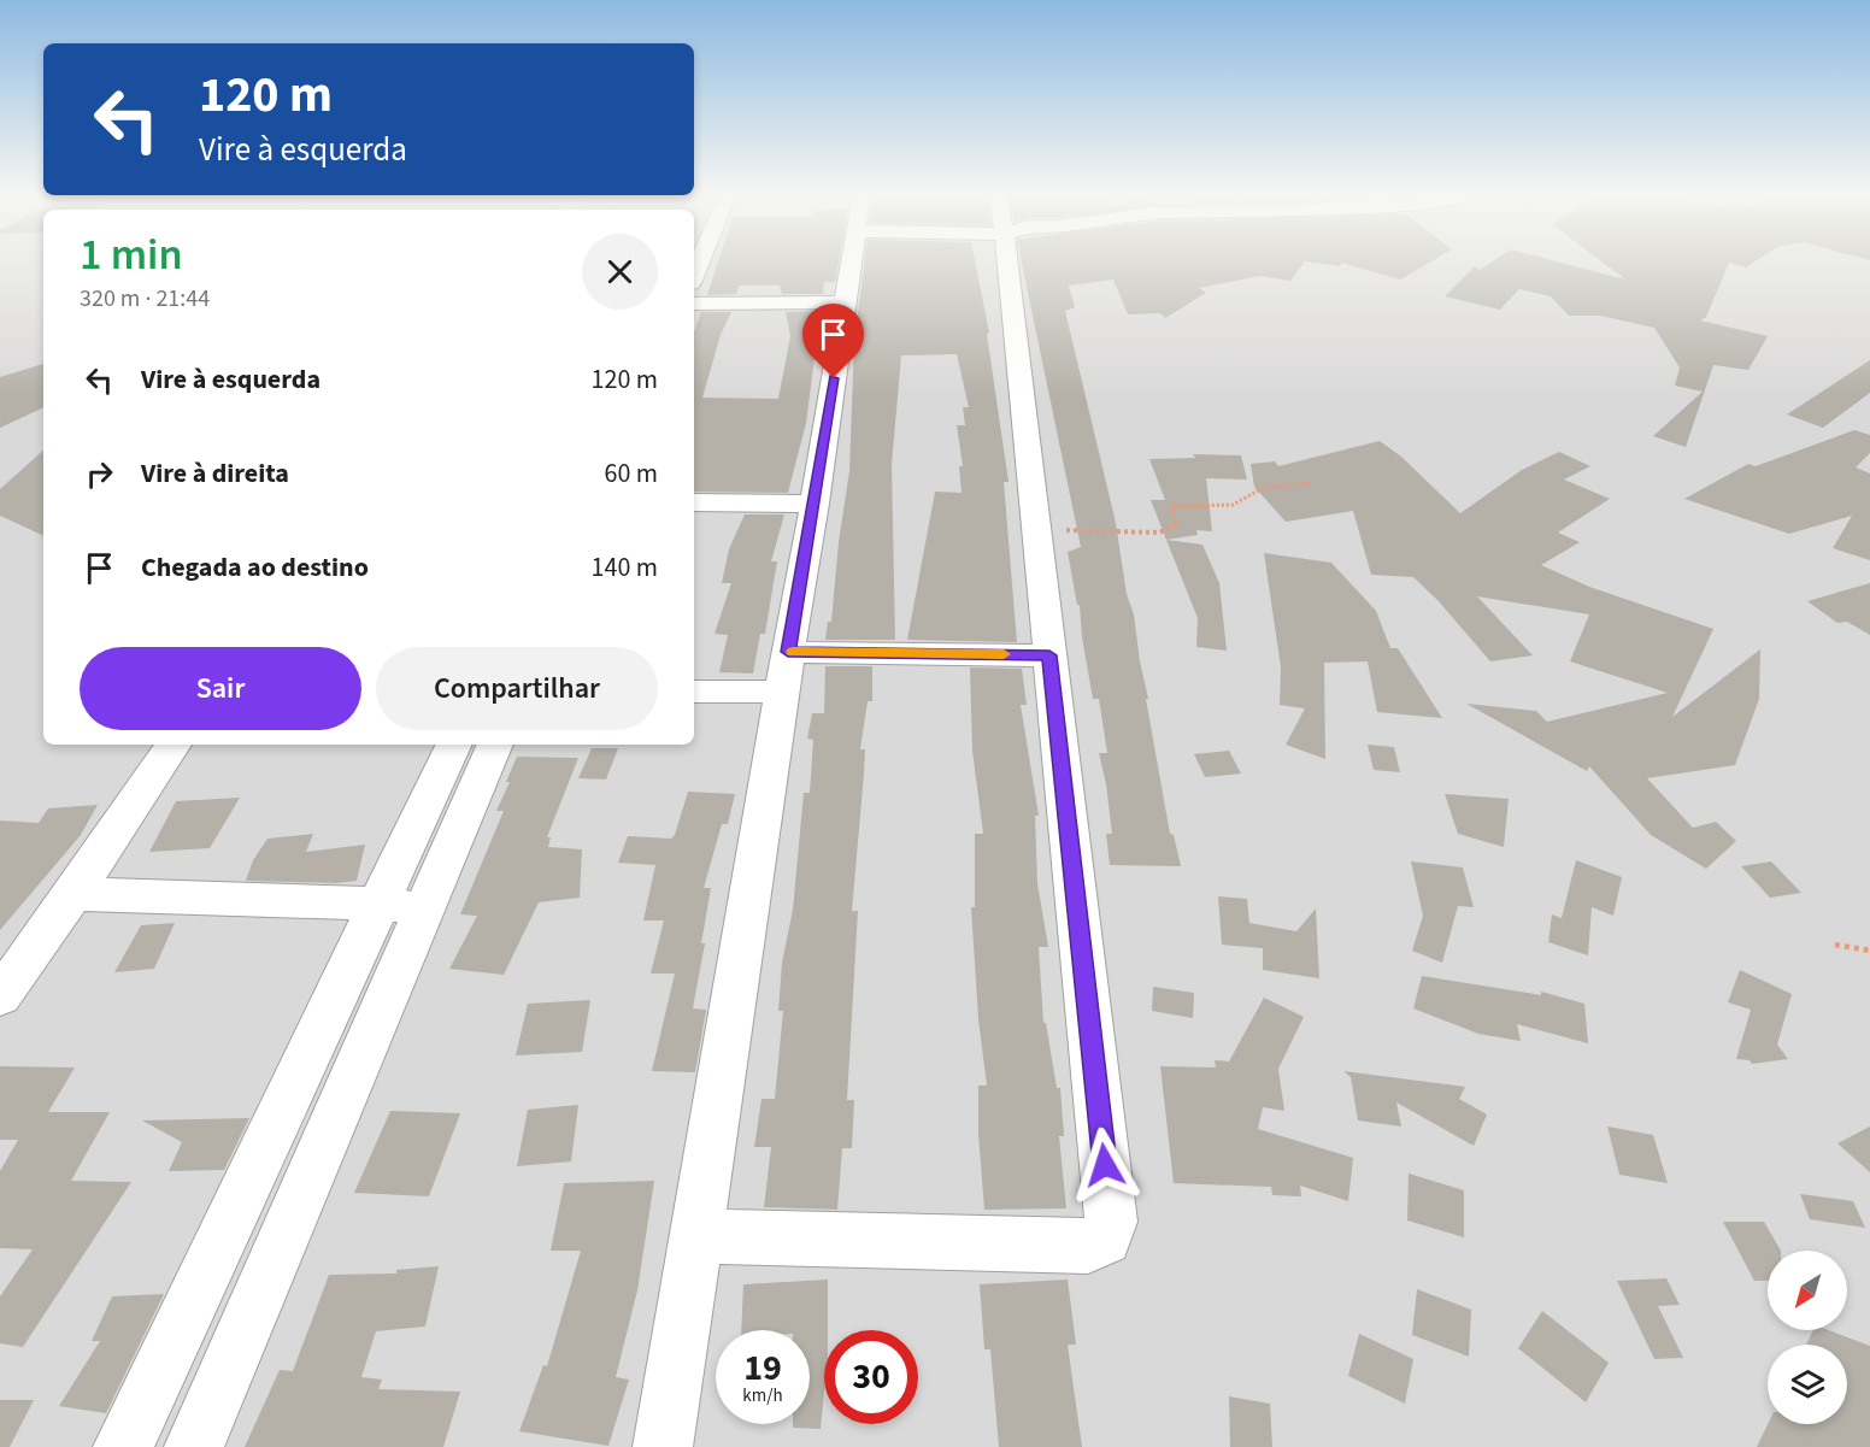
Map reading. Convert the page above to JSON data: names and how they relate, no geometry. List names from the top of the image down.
{
  "north": "bottom left",
  "page": {
    "turn": ["120 m", "Vire à esquerda"],
    "heading": ["1 min", "320 m · 21:44"],
    "list": [
      {
        "name": "Vire à esquerda",
        "value": "120 m"
      },
      {
        "name": "Vire à direita",
        "value": "60 m"
      },
      {
        "name": "Chegada ao destino",
        "value": "140 m"
      }
    ],
    "buttons": ["Sair", "Compartilhar"],
    "speed": "19 km/h",
    "limit": "30"
  }
}
